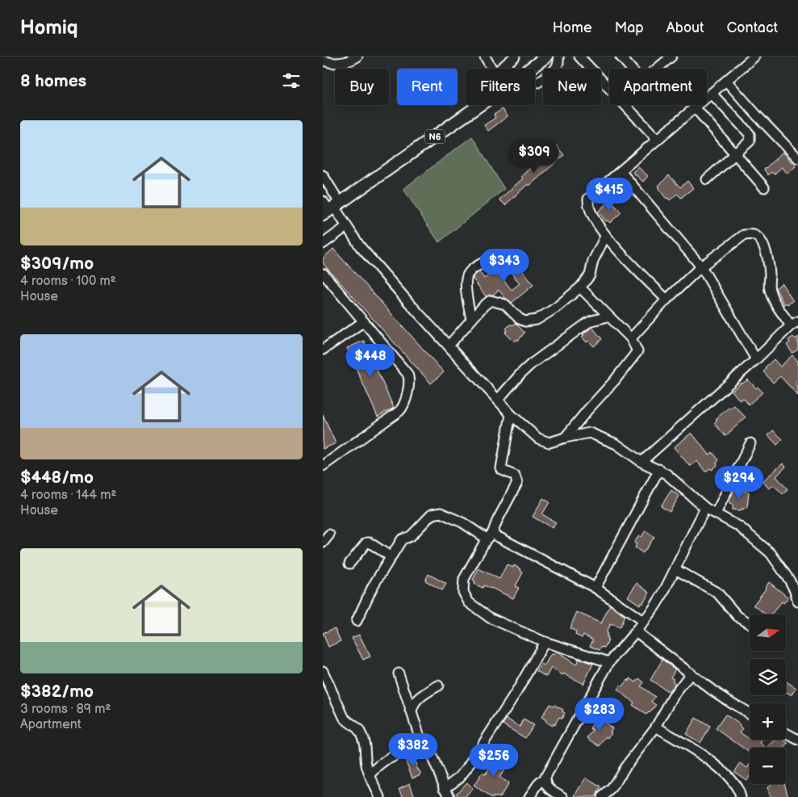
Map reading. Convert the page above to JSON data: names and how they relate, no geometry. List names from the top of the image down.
{
  "streets": {
    "main road": ["N6"]
  },
  "north": "right",
  "page": {
    "header": "Homiq",
    "nav": [
      "Home",
      "Map",
      "About",
      "Contact"
    ],
    "heading": "8 homes",
    "chip": [
      "Buy",
      "Rent",
      "Filters",
      "New",
      "Apartment"
    ],
    "list": [
      {
        "name": "$309/mo",
        "note": "4 rooms · 100 m² · House"
      },
      {
        "name": "$448/mo",
        "note": "4 rooms · 144 m² · House"
      },
      {
        "name": "$382/mo",
        "note": "3 rooms · 89 m² · Apartment"
      }
    ],
    "price": [
      "$309",
      "$415",
      "$343",
      "$448",
      "$294",
      "$283",
      "$382",
      "$256"
    ],
    "map_buttons": ["+", "−"]
  }
}
